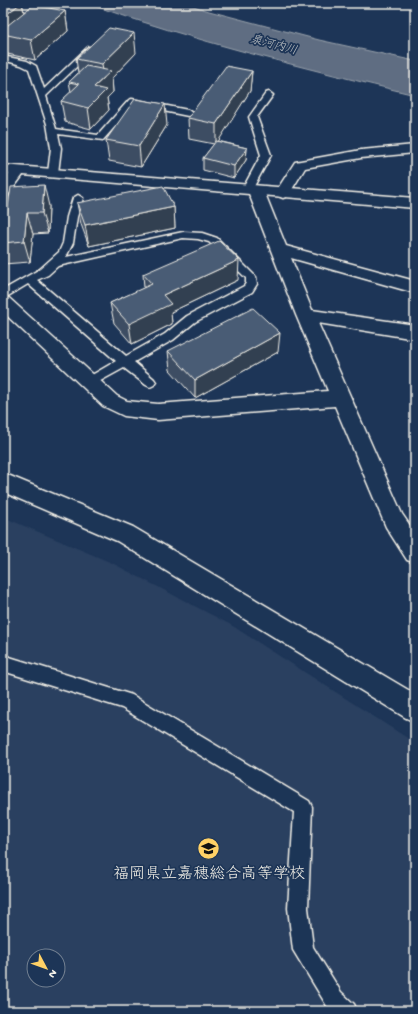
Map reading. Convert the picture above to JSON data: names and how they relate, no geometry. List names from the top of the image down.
{
  "water": ["泉河内川"],
  "places": {
    "school or university": ["福岡県立嘉穂総合高等学校"]
  },
  "north": "bottom right"
}
